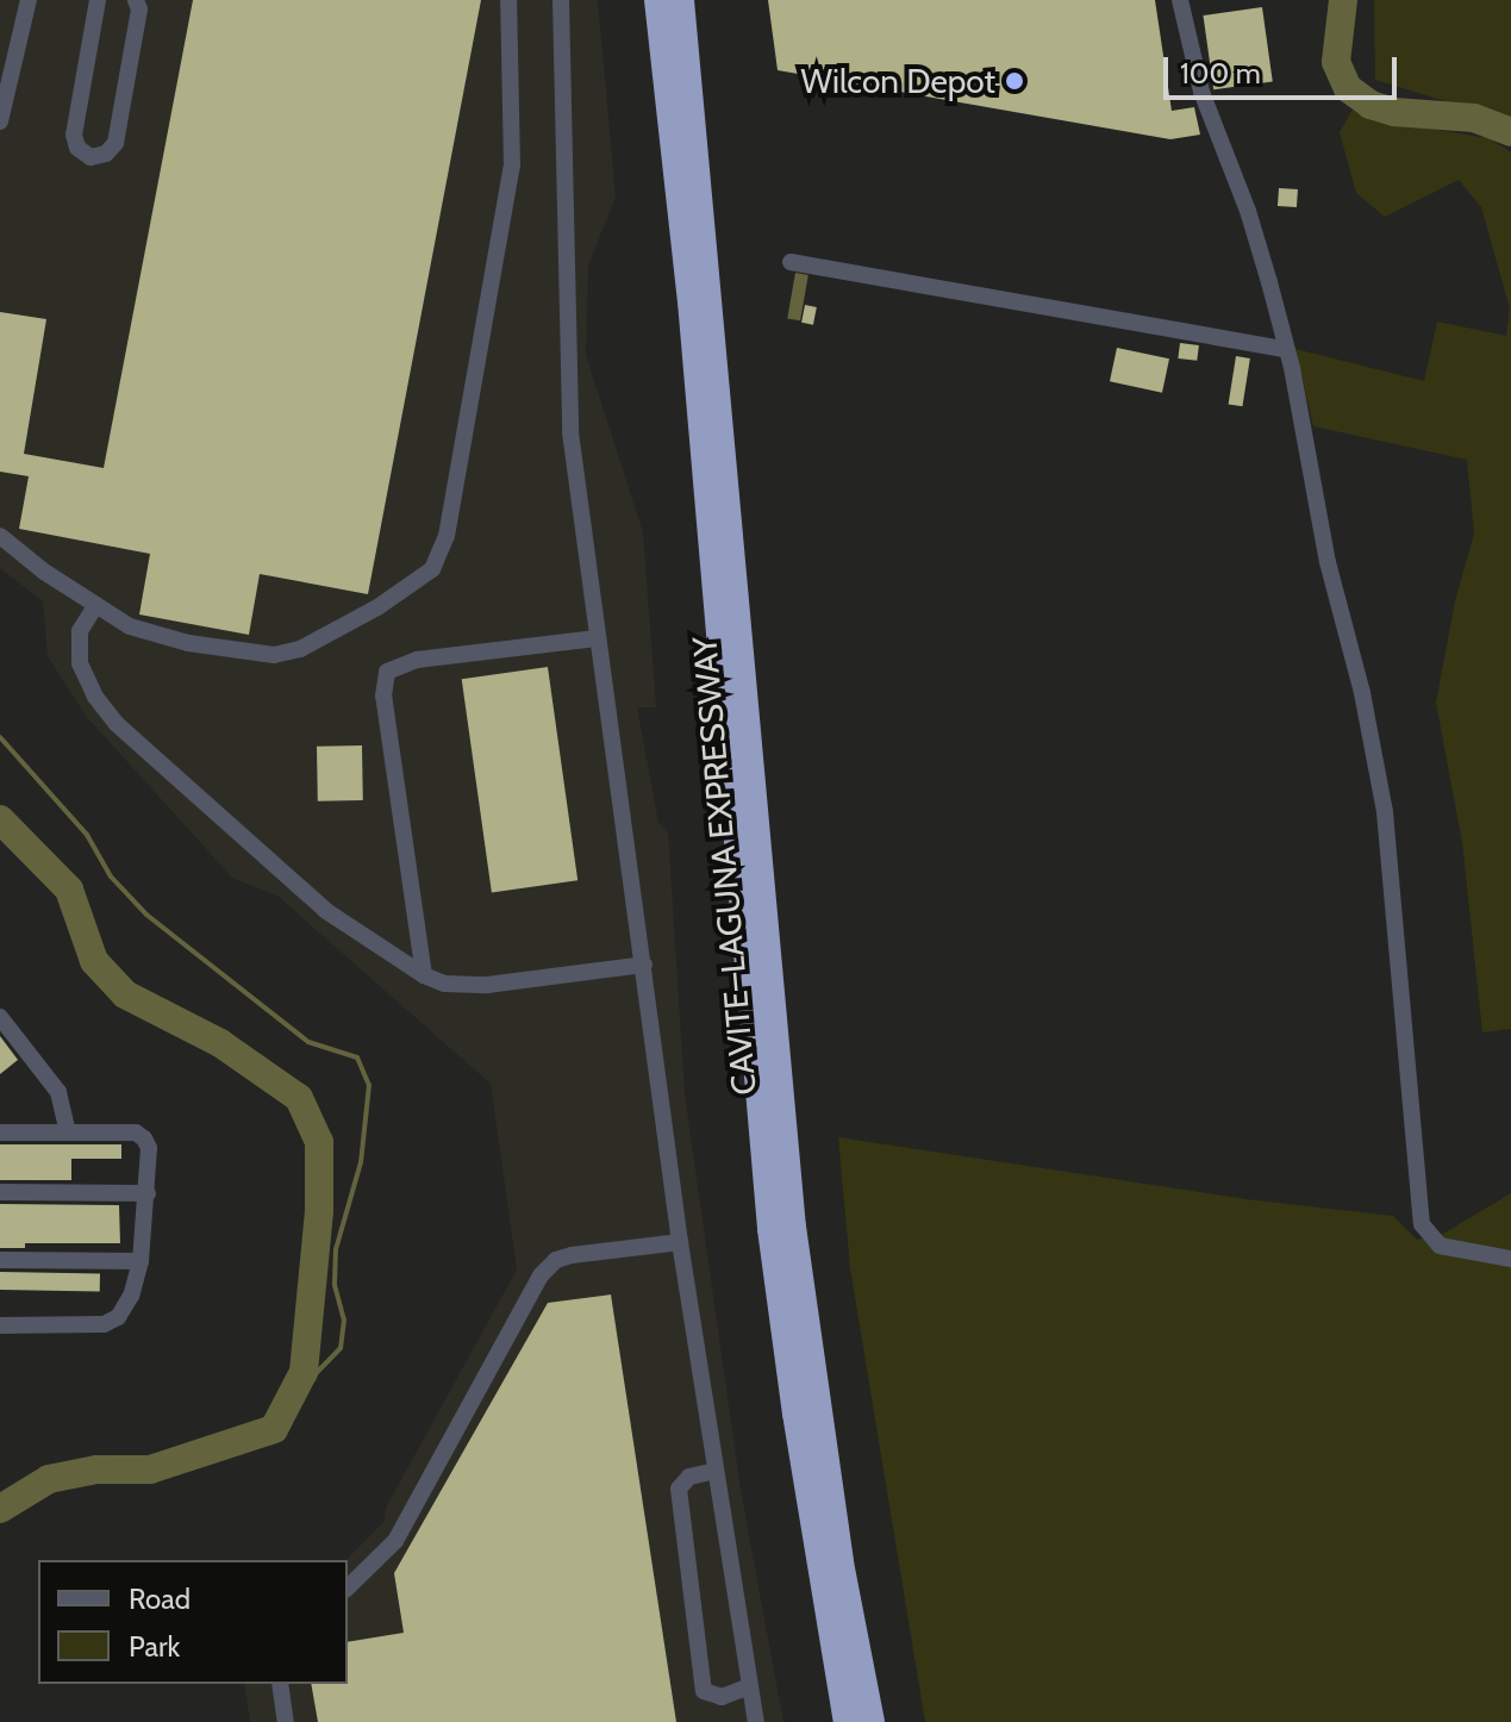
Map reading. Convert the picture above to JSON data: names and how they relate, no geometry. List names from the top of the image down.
{
  "streets": {
    "highway": ["CAVITE–LAGUNA EXPRESSWAY"]
  },
  "places": ["Wilcon Depot"],
  "legend": ["Road", "Park"],
  "scale_bar": "100 m"
}
